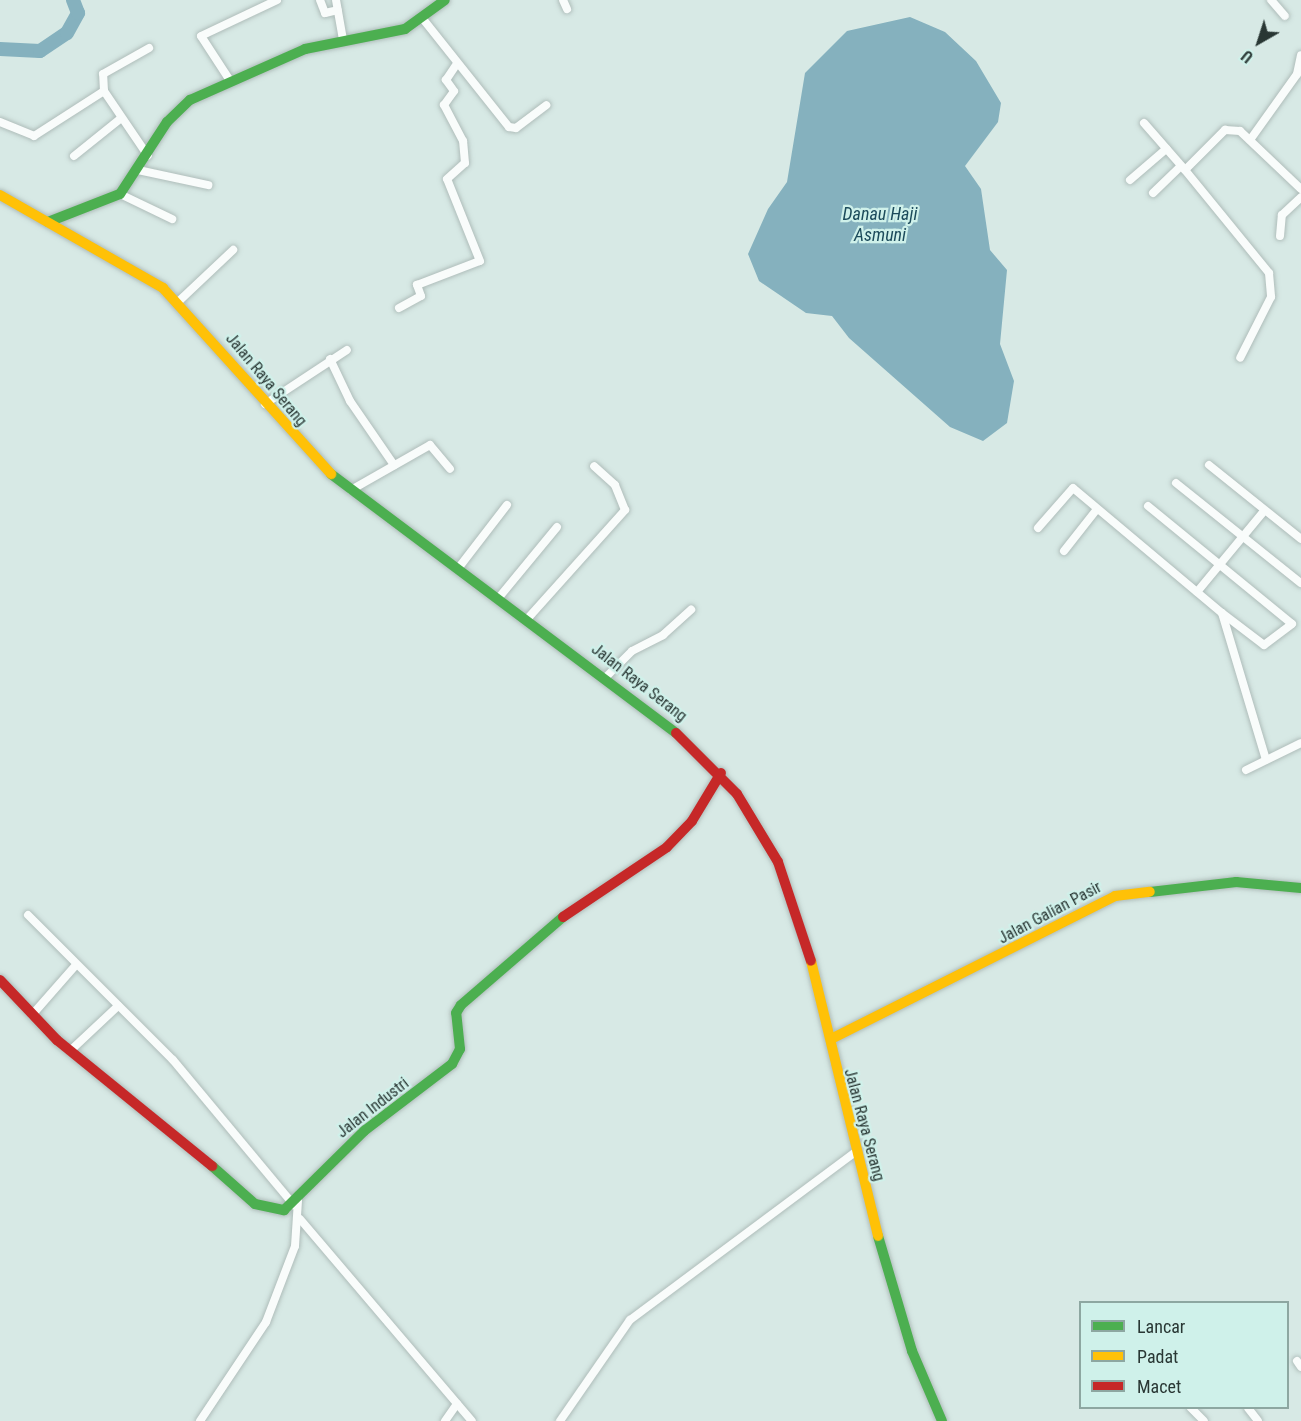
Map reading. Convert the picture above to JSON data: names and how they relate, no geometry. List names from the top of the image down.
{
  "streets": {
    "main road": ["Jalan Raya Serang", "Jalan Galian Pasir", "Jalan Industri"]
  },
  "crossings": [
    ["Jalan Raya Serang", "Jalan Galian Pasir"],
    ["Jalan Raya Serang", "Jalan Industri"]
  ],
  "water": ["Danau Haji Asmuni"],
  "legend": ["Lancar", "Padat", "Macet"],
  "north": "bottom left"
}
